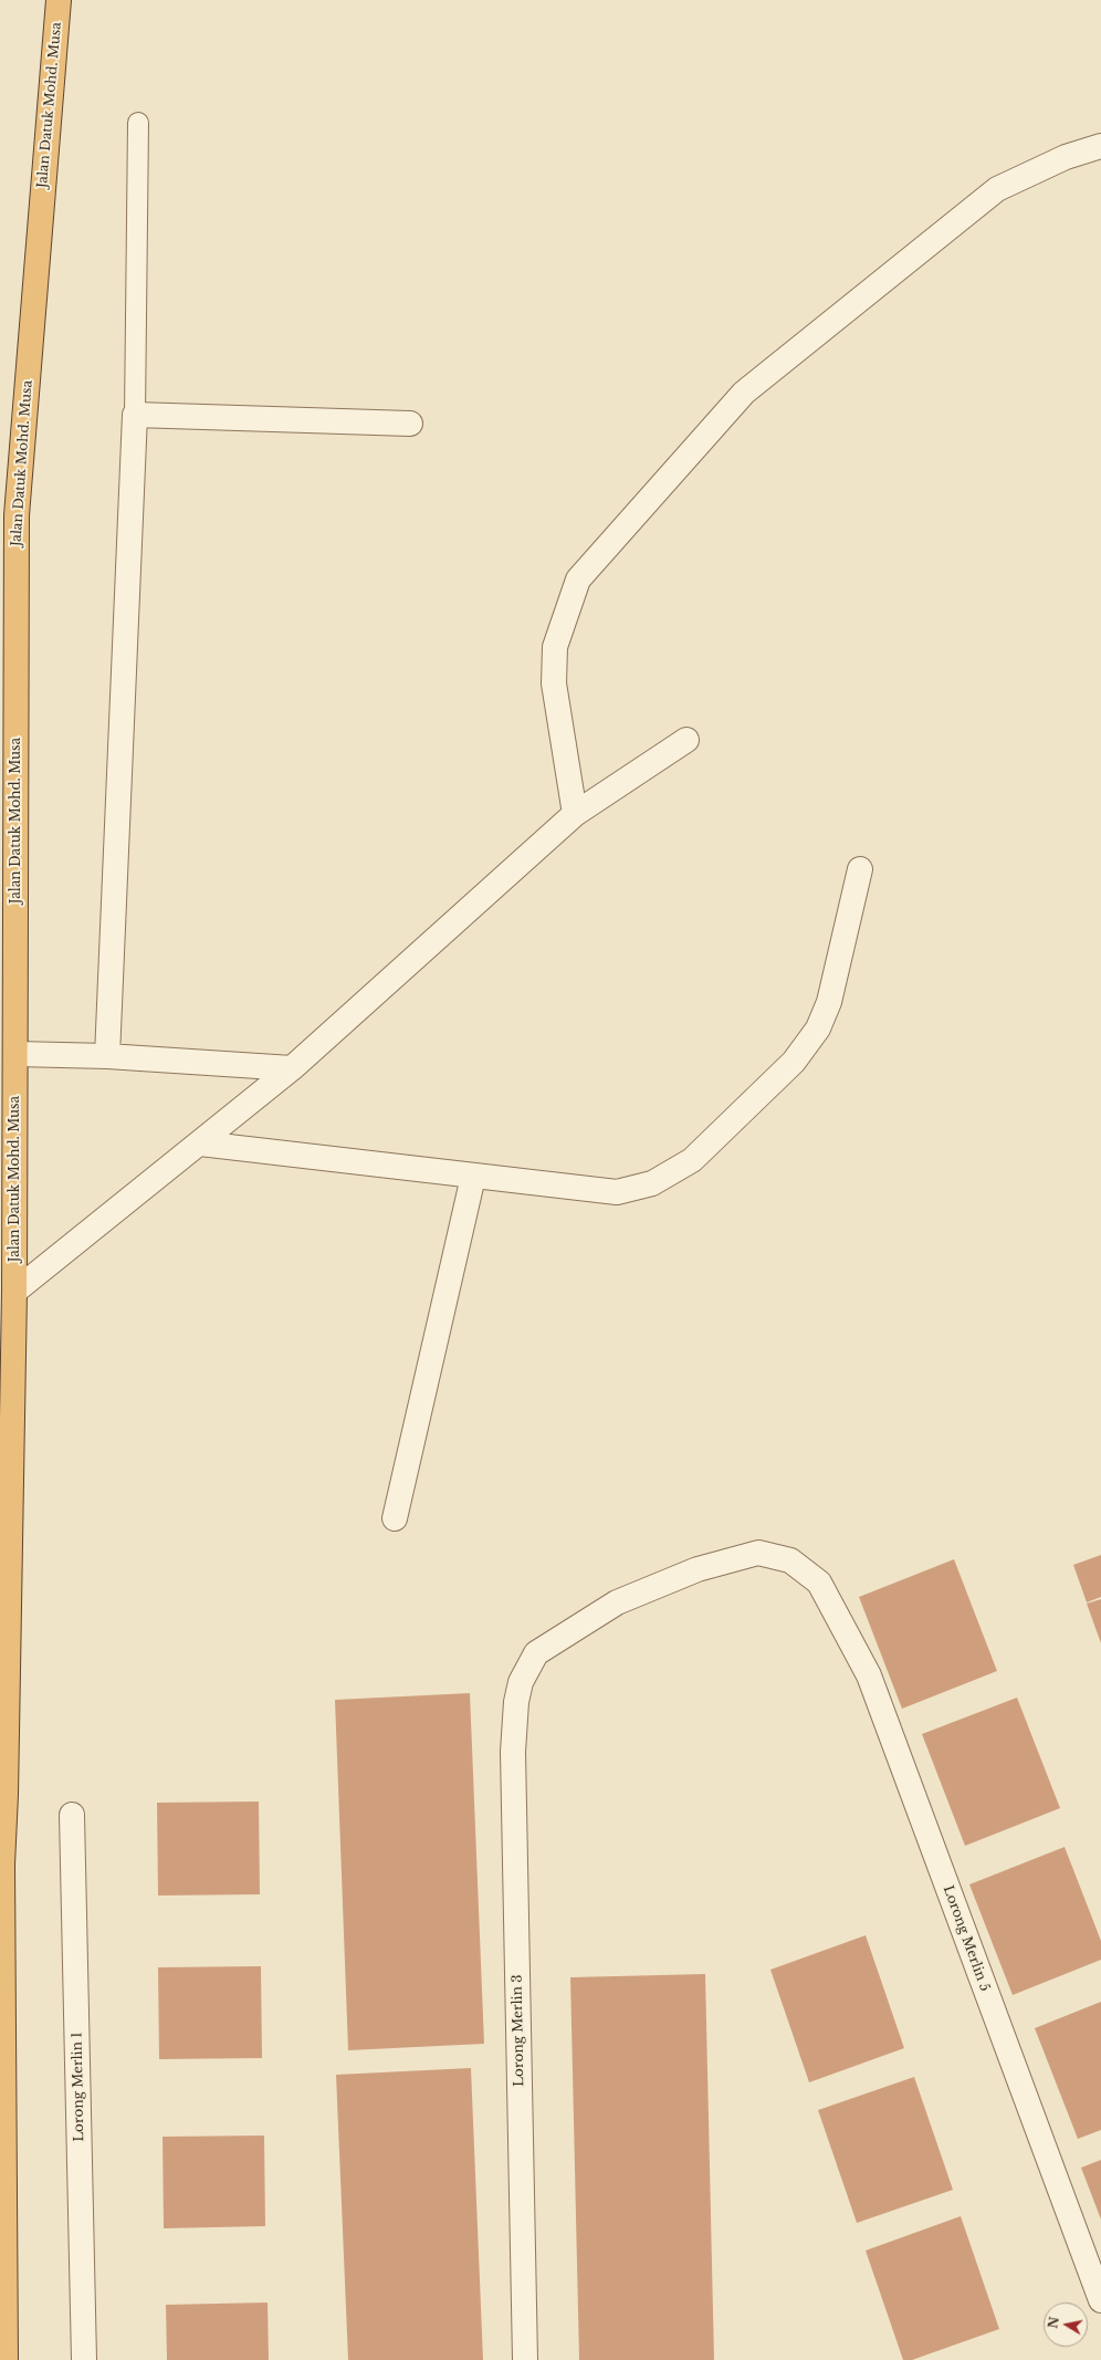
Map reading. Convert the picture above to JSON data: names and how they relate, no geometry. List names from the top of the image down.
{
  "streets": {
    "highway": ["Jalan Datuk Mohd. Musa"],
    "street": ["Lorong Merlin 5", "Lorong Merlin 3", "Lorong Merlin 1"]
  },
  "crossings": [
    ["Lorong Merlin 5", "Lorong Merlin 3"]
  ],
  "north": "left"
}
